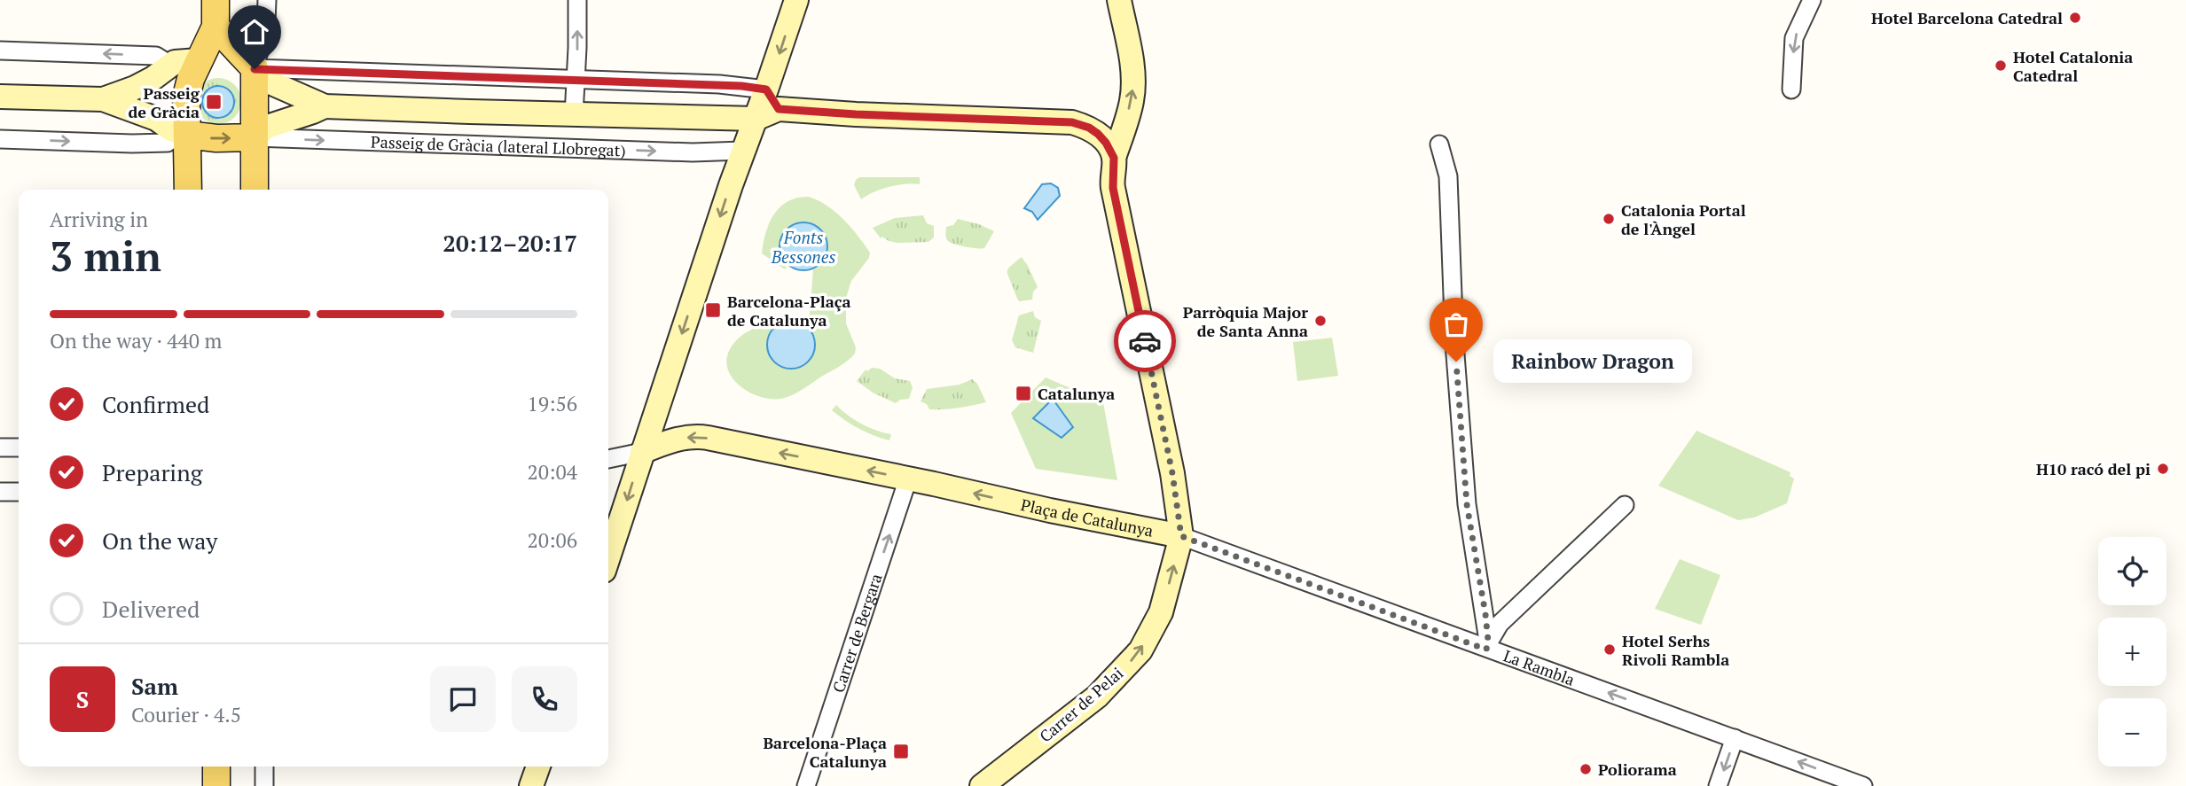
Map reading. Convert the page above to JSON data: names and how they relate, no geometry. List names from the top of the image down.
{
  "streets": {
    "main road": ["Plaça de Catalunya", "Carrer de Pelai"],
    "street": ["Passeig de Gràcia (lateral Llobregat)", "Carrer de Bergara", "La Rambla"]
  },
  "crossings": [
    ["Plaça de Catalunya", "Carrer de Bergara"],
    ["Plaça de Catalunya", "La Rambla"],
    ["Plaça de Catalunya", "Carrer de Pelai"],
    ["La Rambla", "Carrer de Pelai"]
  ],
  "one_way": [
    "Plaça de Catalunya",
    "Carrer de Bergara",
    "La Rambla",
    "Carrer de Pelai"
  ],
  "water": ["Fonts Bessones"],
  "places": {
    "other": [
      "Hotel Barcelona Catedral",
      "Hotel Catalonia Catedral",
      "Catalonia Portal de l'Àngel",
      "Parròquia Major de Santa Anna",
      "Rainbow Dragon",
      "H10 racó del pi",
      "Hotel Serhs Rivoli Rambla",
      "Poliorama"
    ],
    "transit": [
      "Passeig de Gràcia",
      "Barcelona-Plaça de Catalunya",
      "Catalunya",
      "Barcelona-Plaça Catalunya"
    ]
  },
  "page": {
    "heading": ["3 min", "Arriving in", "20:12–20:17"],
    "panel": ["Sam", "Courier · 4.5"],
    "bar": "On the way · 440 m",
    "bubble": "Rainbow Dragon",
    "list": [
      ["Confirmed", "19:56"],
      ["Preparing", "20:04"],
      ["On the way", "20:06"],
      "Delivered"
    ],
    "map_buttons": ["+", "−"],
    "round": "S"
  }
}
